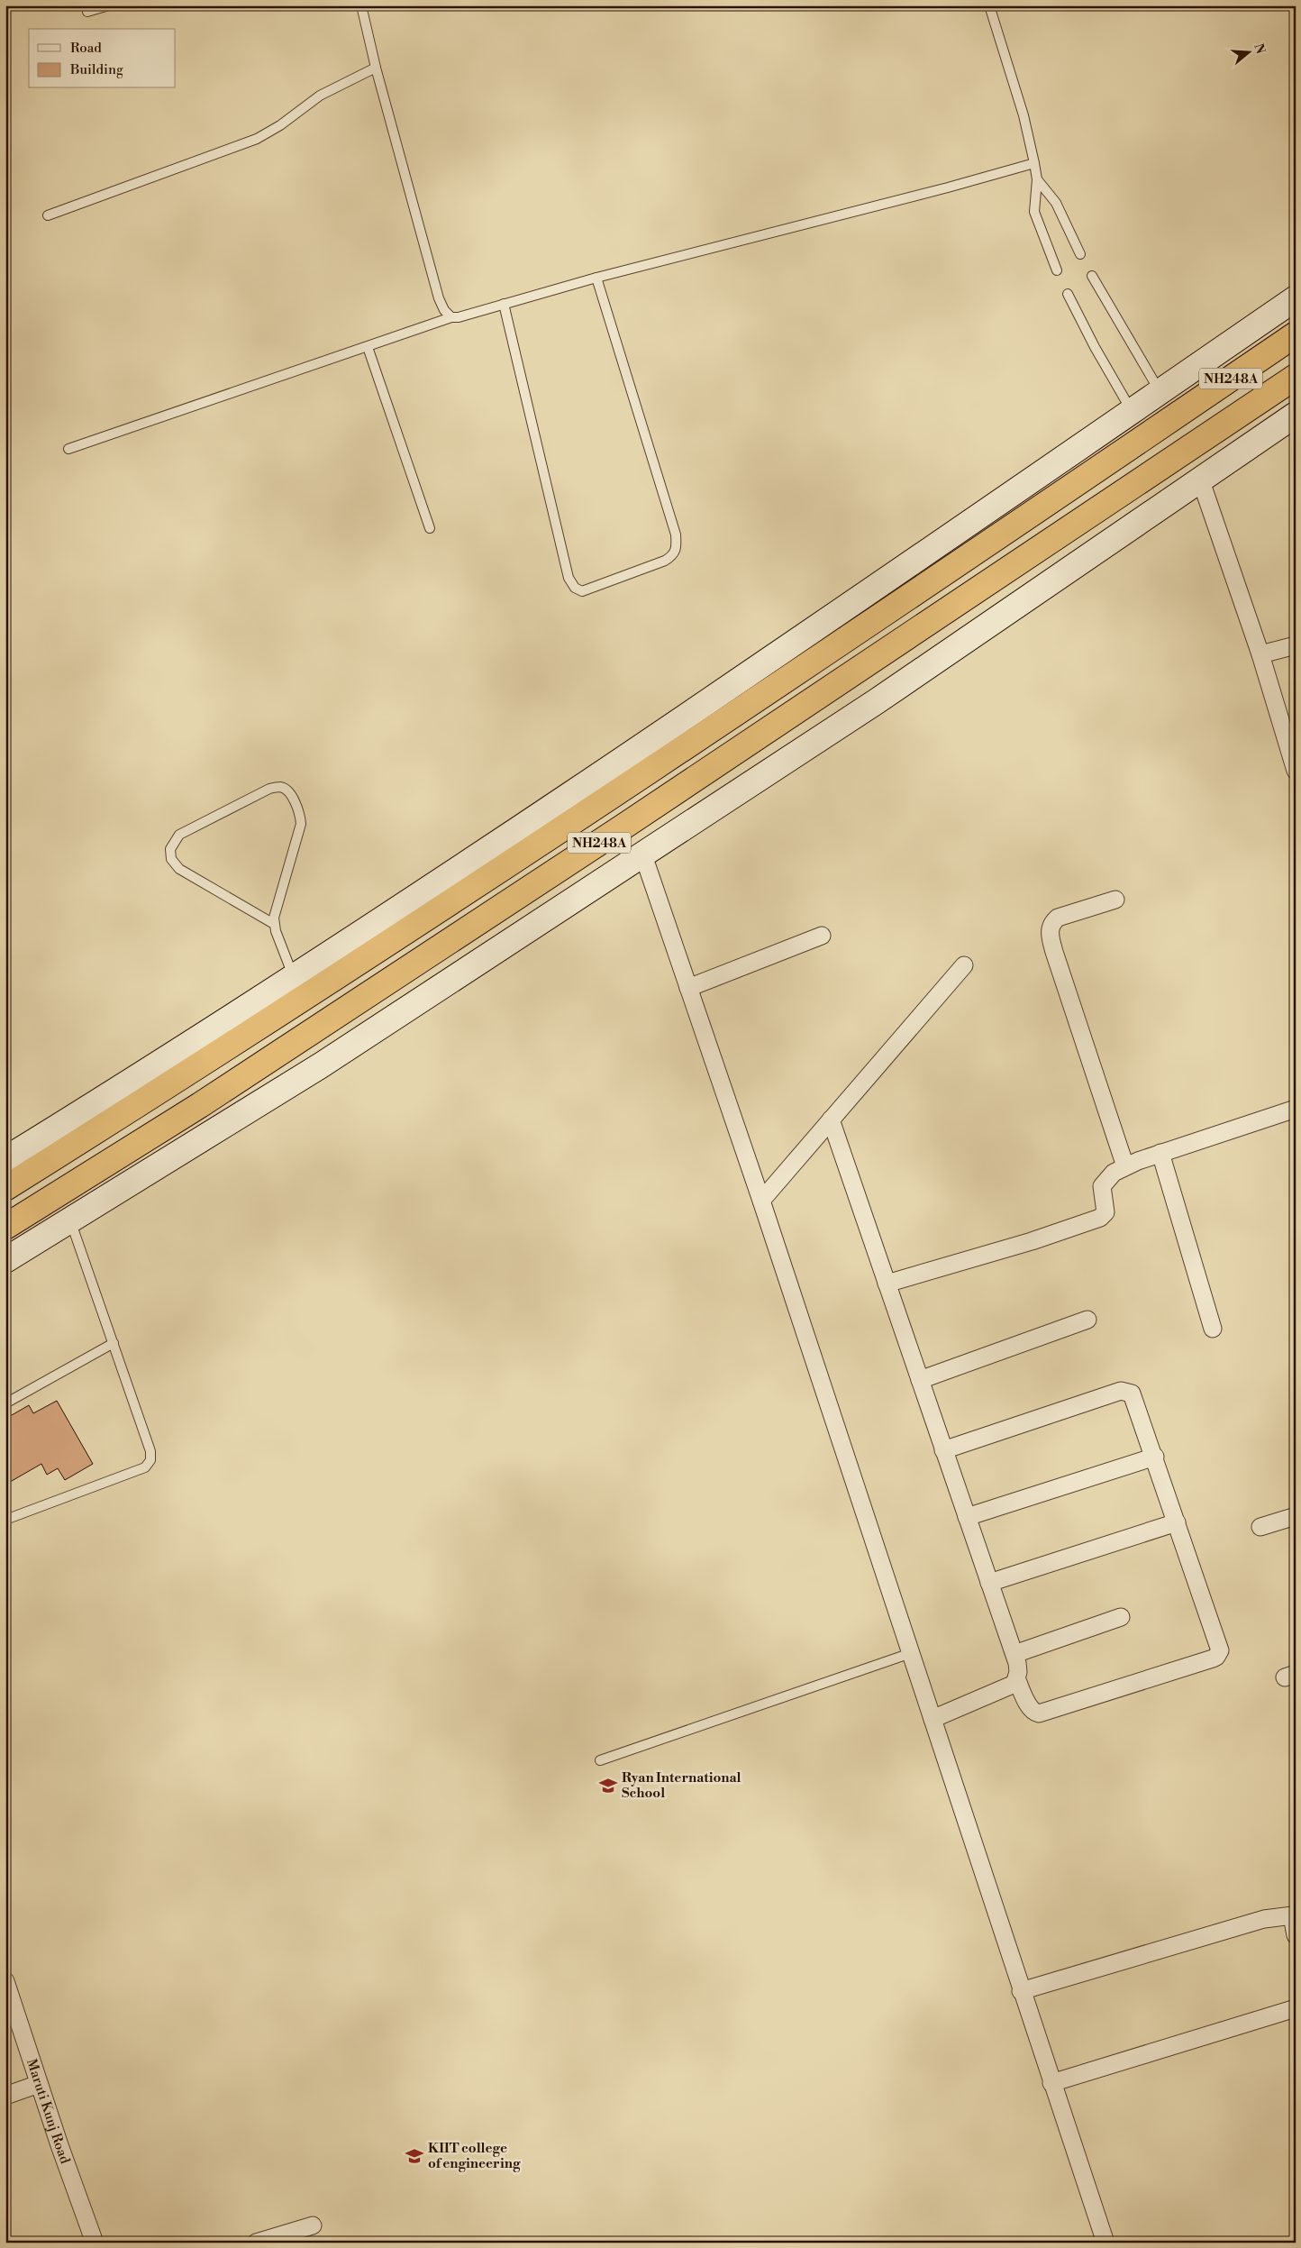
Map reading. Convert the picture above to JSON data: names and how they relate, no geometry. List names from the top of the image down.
{
  "streets": {
    "highway": ["NH248A"],
    "street": ["Maruti Kunj Road"]
  },
  "places": {
    "school or university": ["Ryan International School", "KIIT college of engineering"]
  },
  "legend": ["Road", "Building"],
  "north": "right"
}
